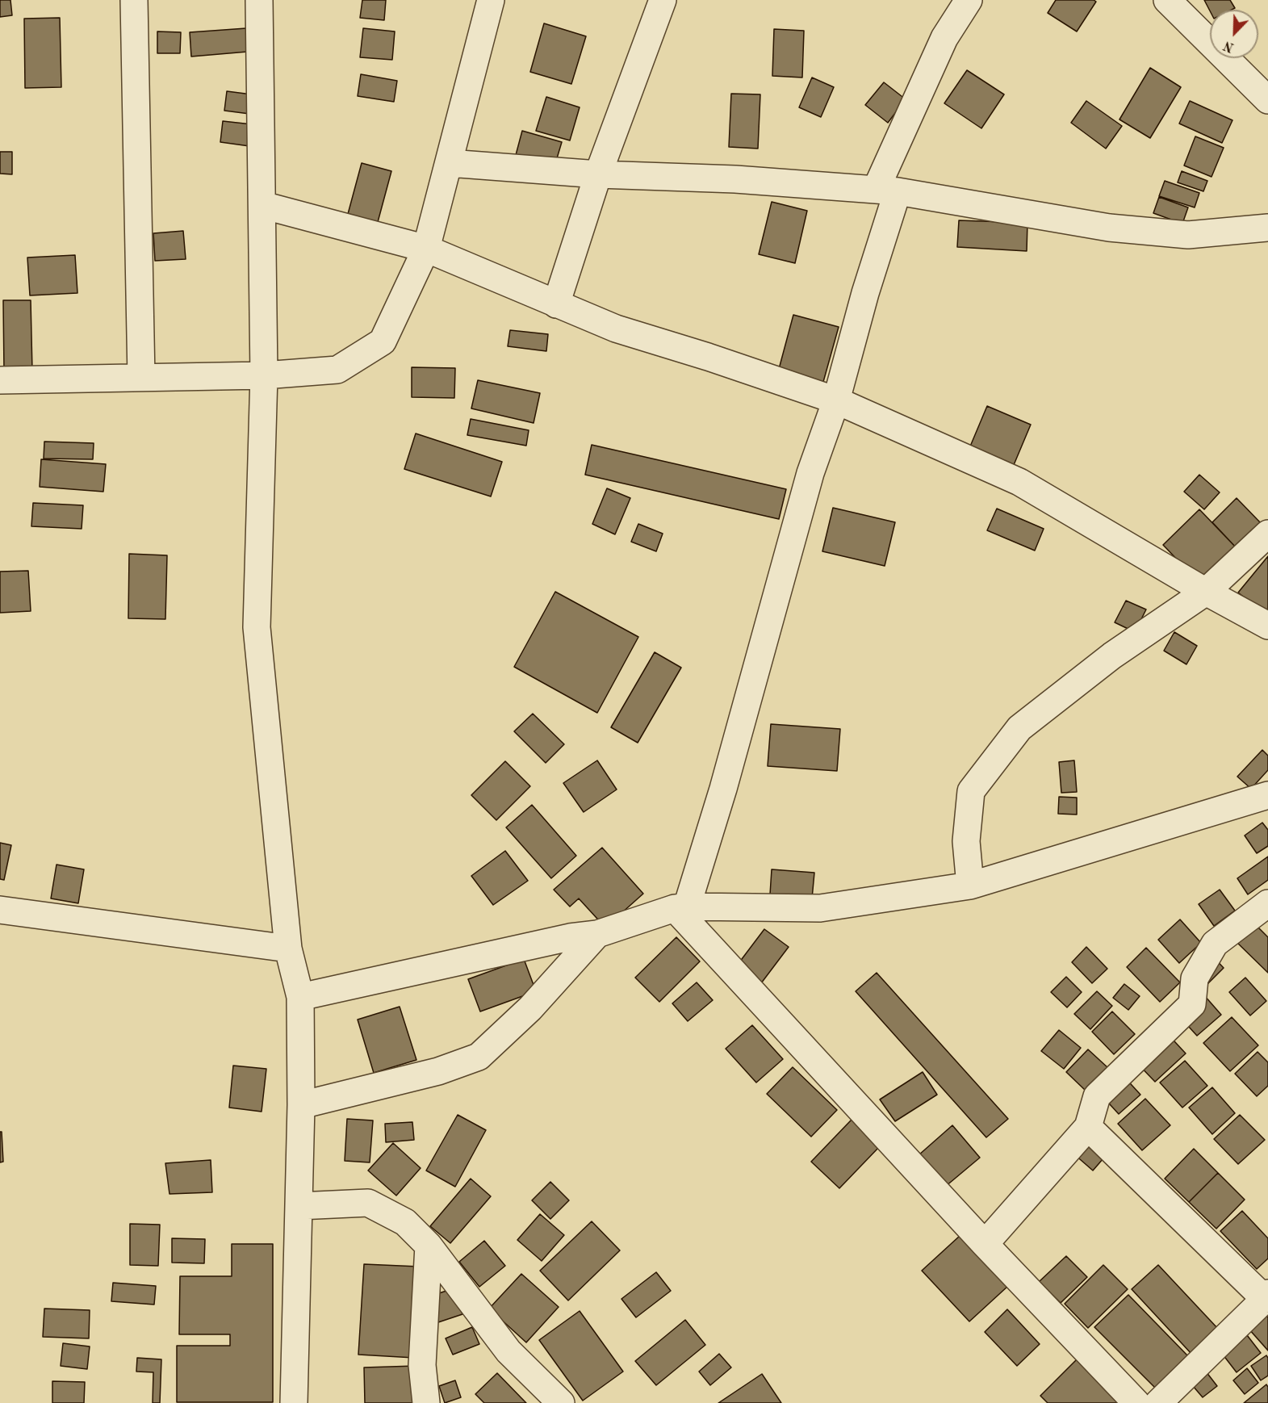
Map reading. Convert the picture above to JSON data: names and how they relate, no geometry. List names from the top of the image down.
{
  "north": "bottom left"
}
